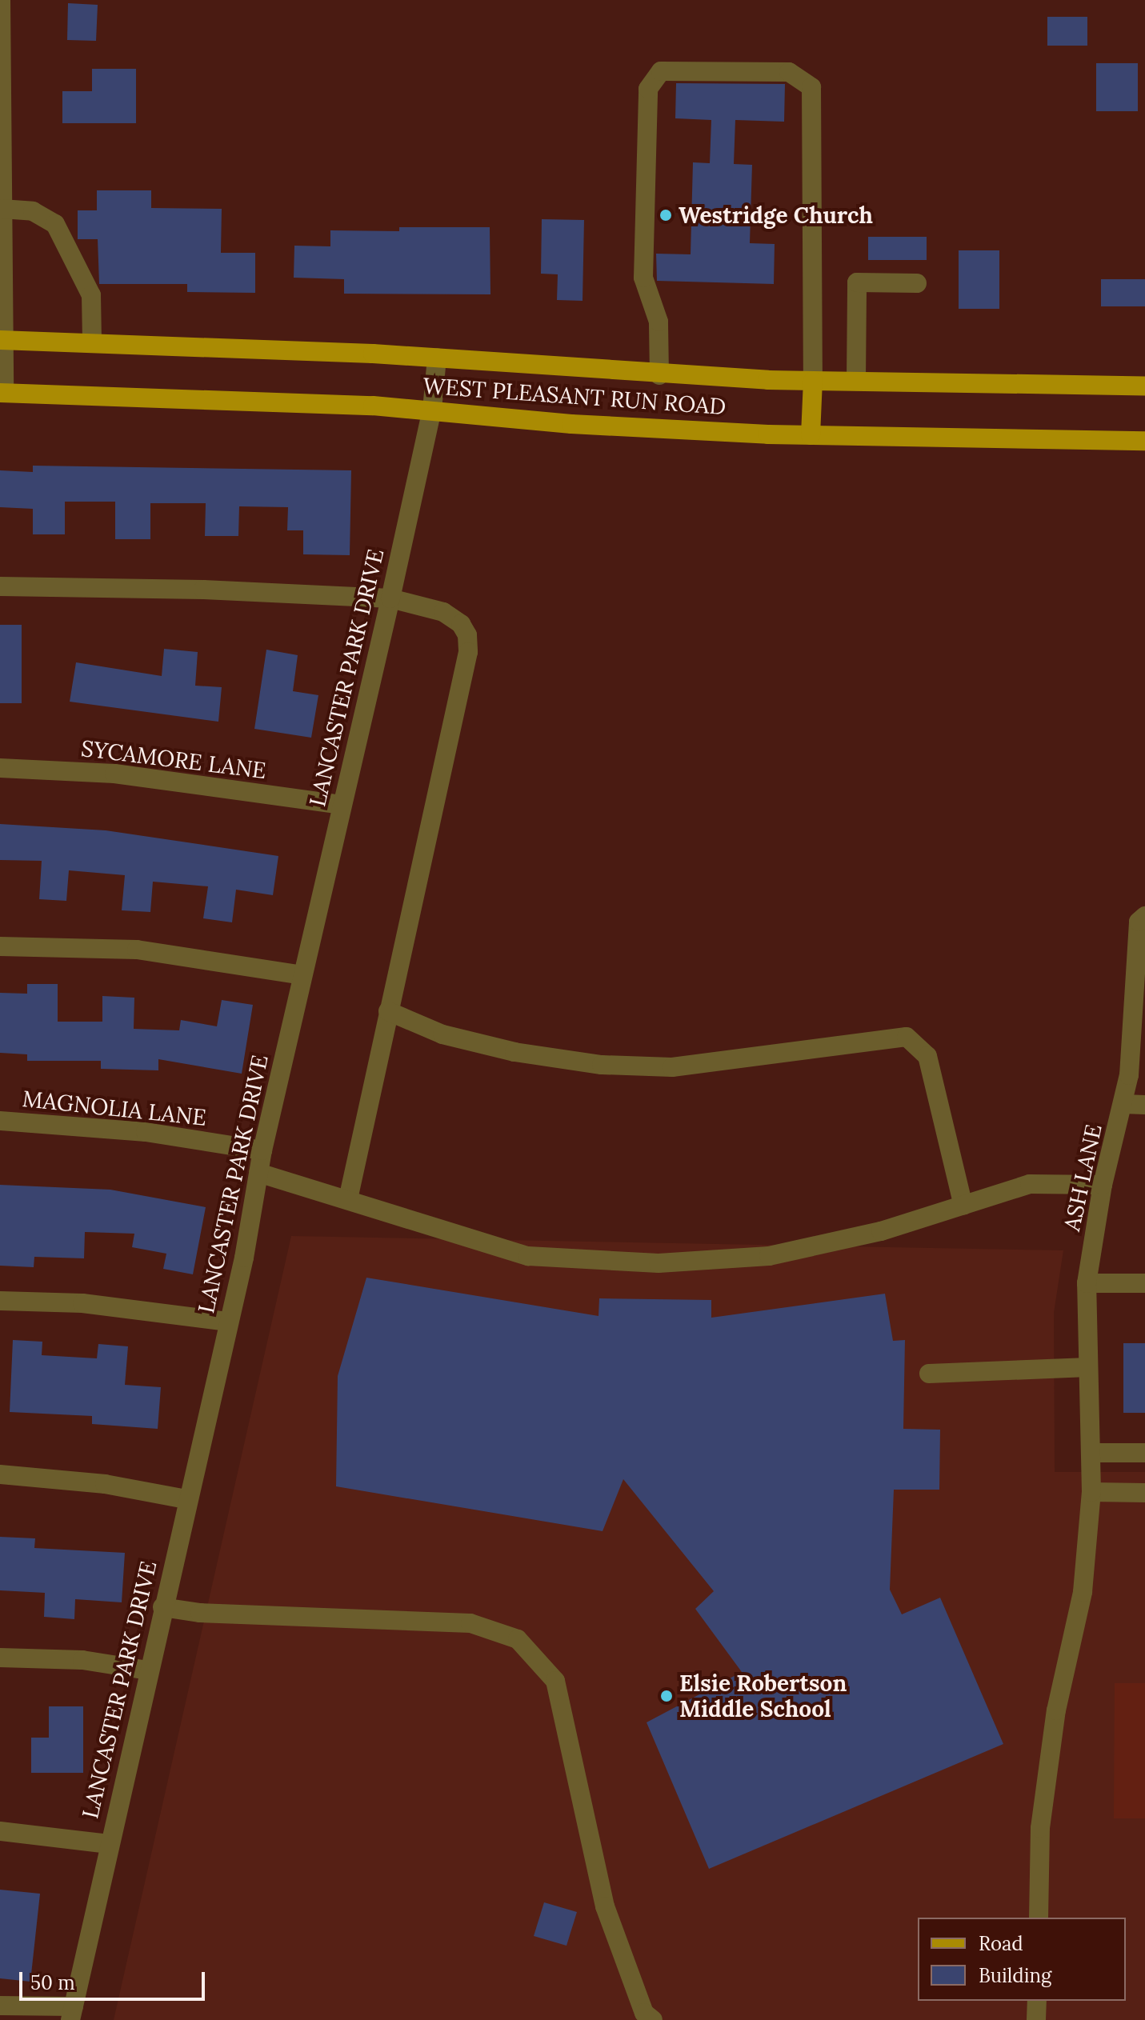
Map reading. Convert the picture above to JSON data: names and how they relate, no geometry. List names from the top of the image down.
{
  "streets": {
    "main road": ["WEST PLEASANT RUN ROAD"],
    "street": [
      "LANCASTER PARK DRIVE",
      "SYCAMORE LANE",
      "MAGNOLIA LANE",
      "ASH LANE"
    ]
  },
  "crossings": [
    ["WEST PLEASANT RUN ROAD", "LANCASTER PARK DRIVE"],
    ["LANCASTER PARK DRIVE", "SYCAMORE LANE"],
    ["LANCASTER PARK DRIVE", "MAGNOLIA LANE"]
  ],
  "places": ["Westridge Church", "Elsie Robertson Middle School"],
  "legend": ["Road", "Building"],
  "scale_bar": "50 m"
}
